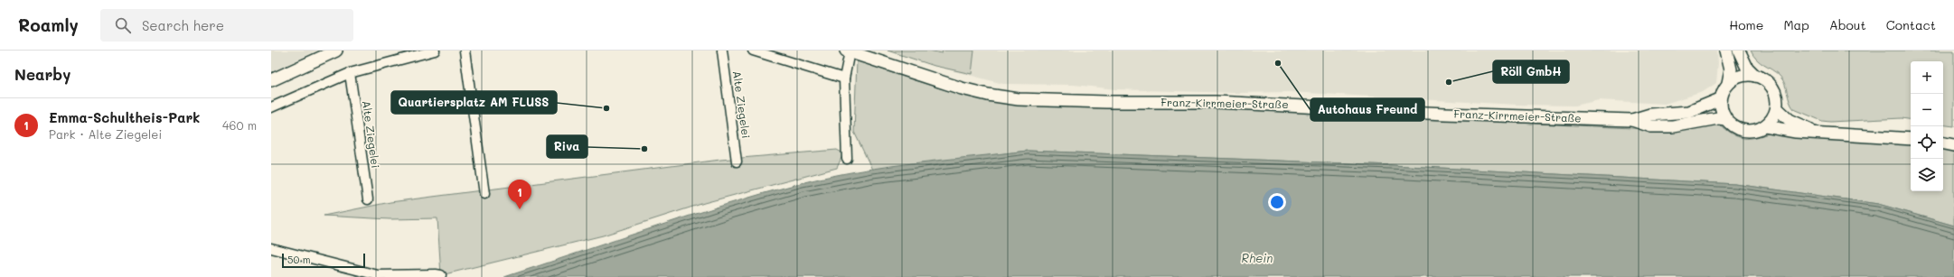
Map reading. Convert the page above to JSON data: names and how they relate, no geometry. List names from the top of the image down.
{
  "streets": {
    "street": ["Franz-Kirrmeier-Straße", "Alte Ziegelei"]
  },
  "water": ["Rhein"],
  "places": [
    "Autohaus Freund",
    "Röll GmbH",
    "Quartiersplatz AM FLUSS",
    "Riva"
  ],
  "scale_bar": "50 m",
  "page": {
    "header": "Roamly",
    "search": "Search here",
    "nav": [
      "Home",
      "Map",
      "About",
      "Contact"
    ],
    "heading": "Nearby",
    "map_buttons": ["+", "−"],
    "list": [
      {
        "mark": "1",
        "name": "Emma-Schultheis-Park",
        "note": "Park · Alte Ziegelei",
        "value": "460 m"
      }
    ],
    "pins": "1",
    "scale": "50 m"
  }
}
